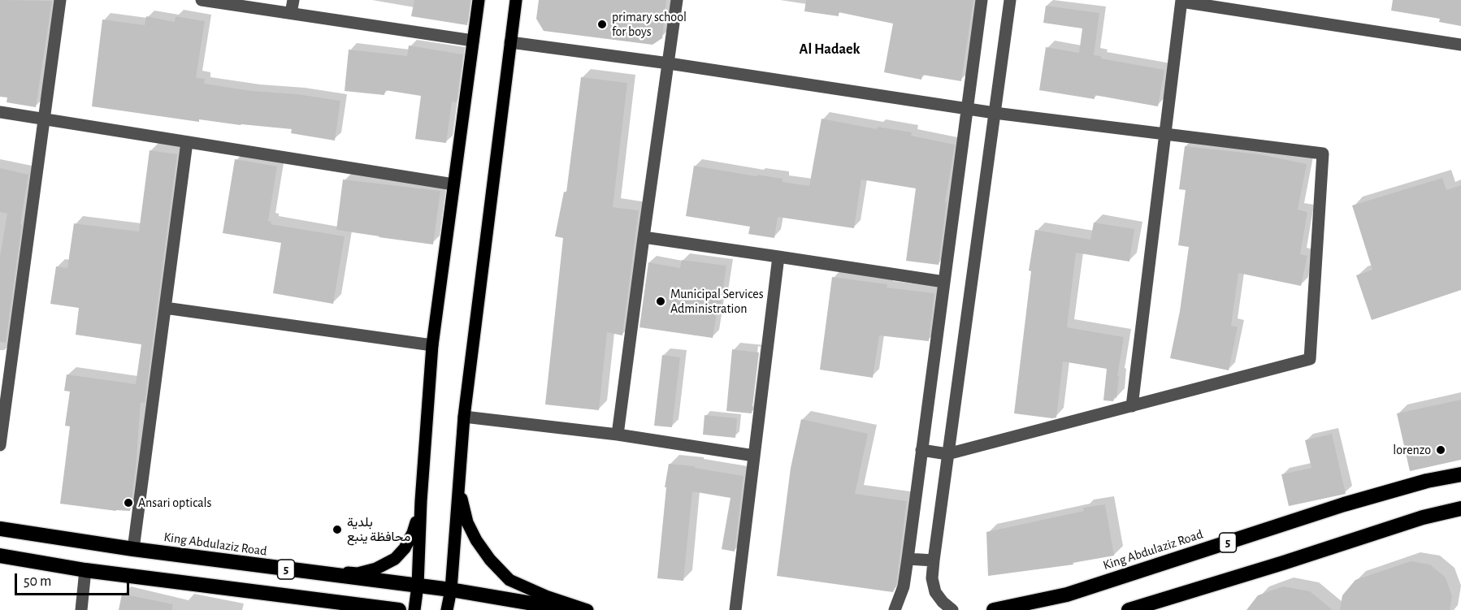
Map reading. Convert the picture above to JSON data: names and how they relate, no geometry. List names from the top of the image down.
{
  "streets": {
    "highway": ["5", "King Abdulaziz Road"]
  },
  "districts": ["Al Hadaek"],
  "places": [
    "primary school for boys",
    "Municipal Services Administration",
    "lorenzo",
    "Ansari opticals",
    "بلدية محافظة ينبع"
  ],
  "scale_bar": "50 m"
}
